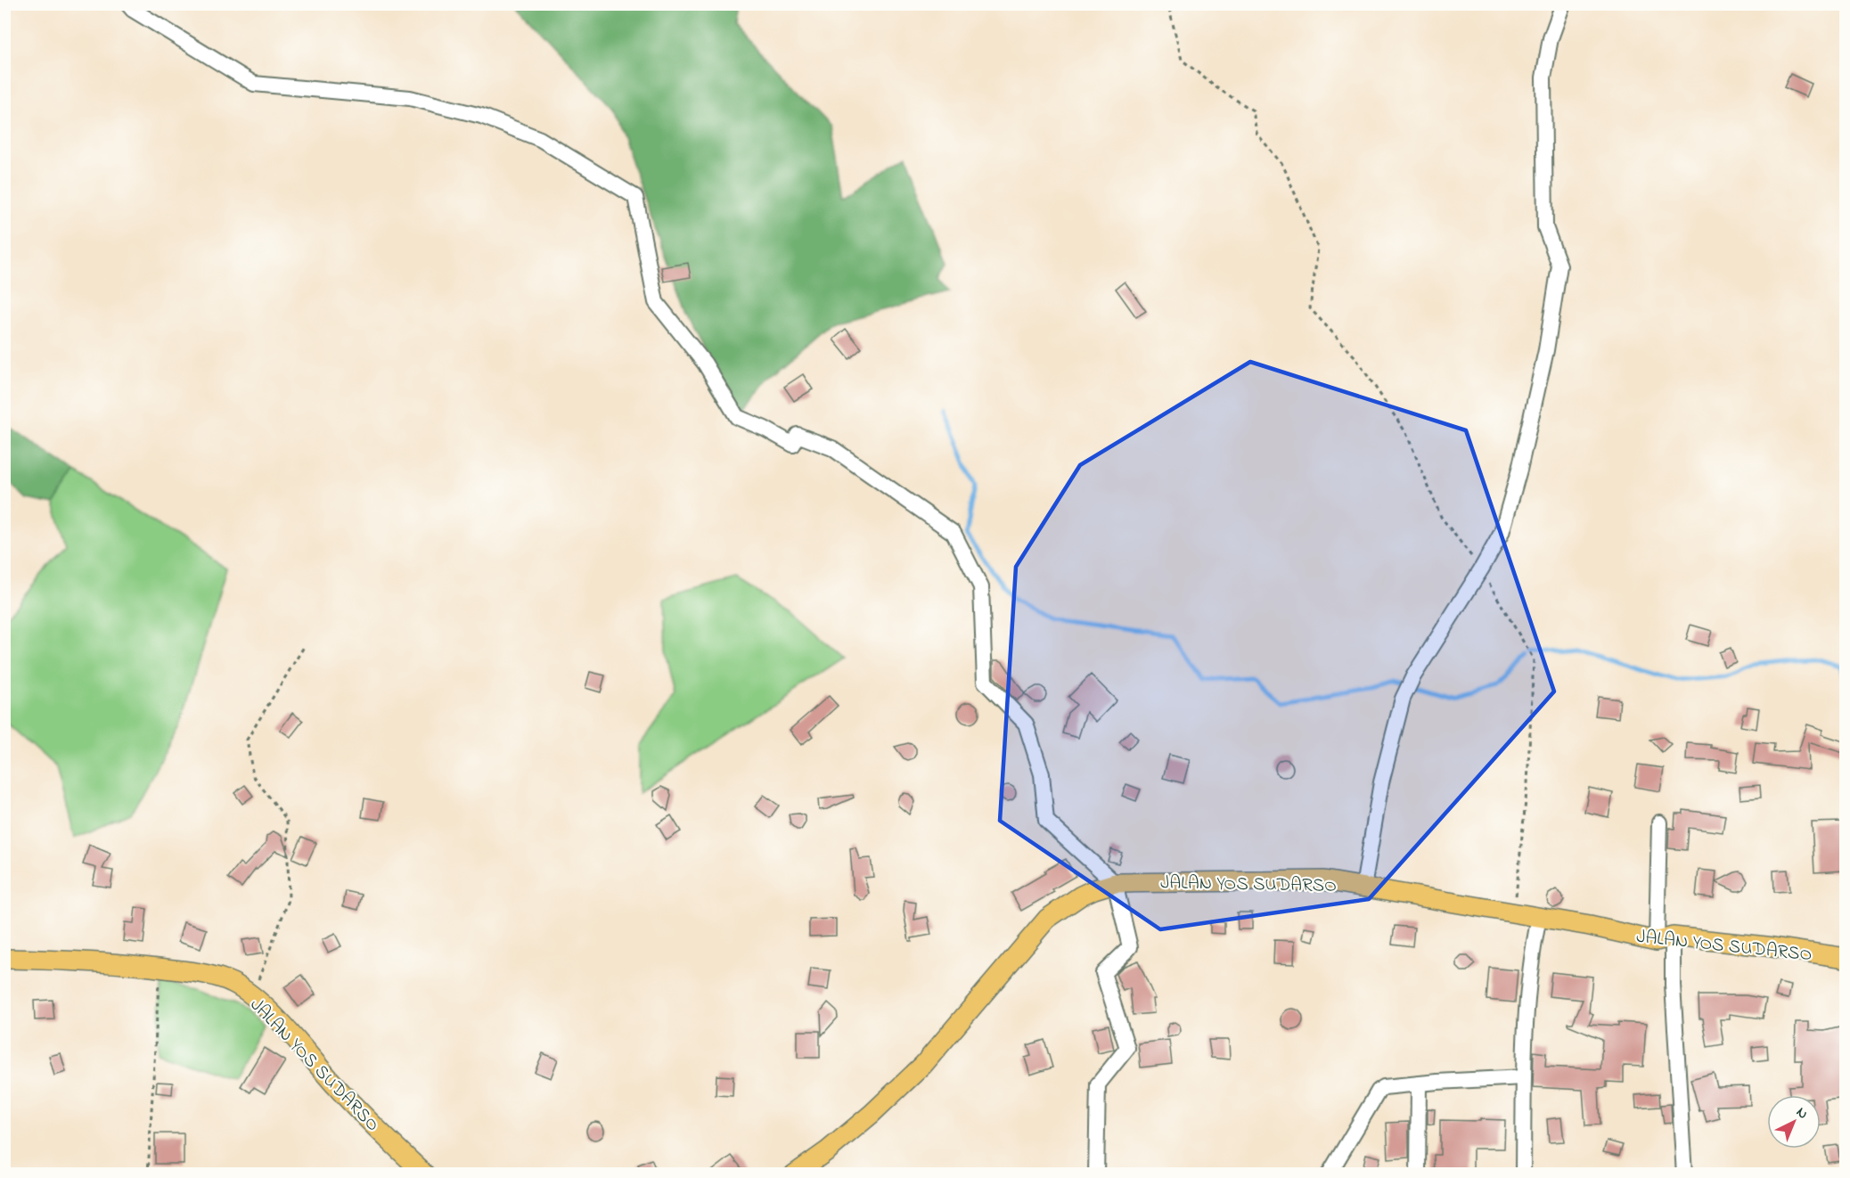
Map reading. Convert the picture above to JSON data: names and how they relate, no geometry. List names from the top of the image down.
{
  "streets": {
    "main road": ["JALAN YOS SUDARSO"]
  },
  "north": "top right"
}
